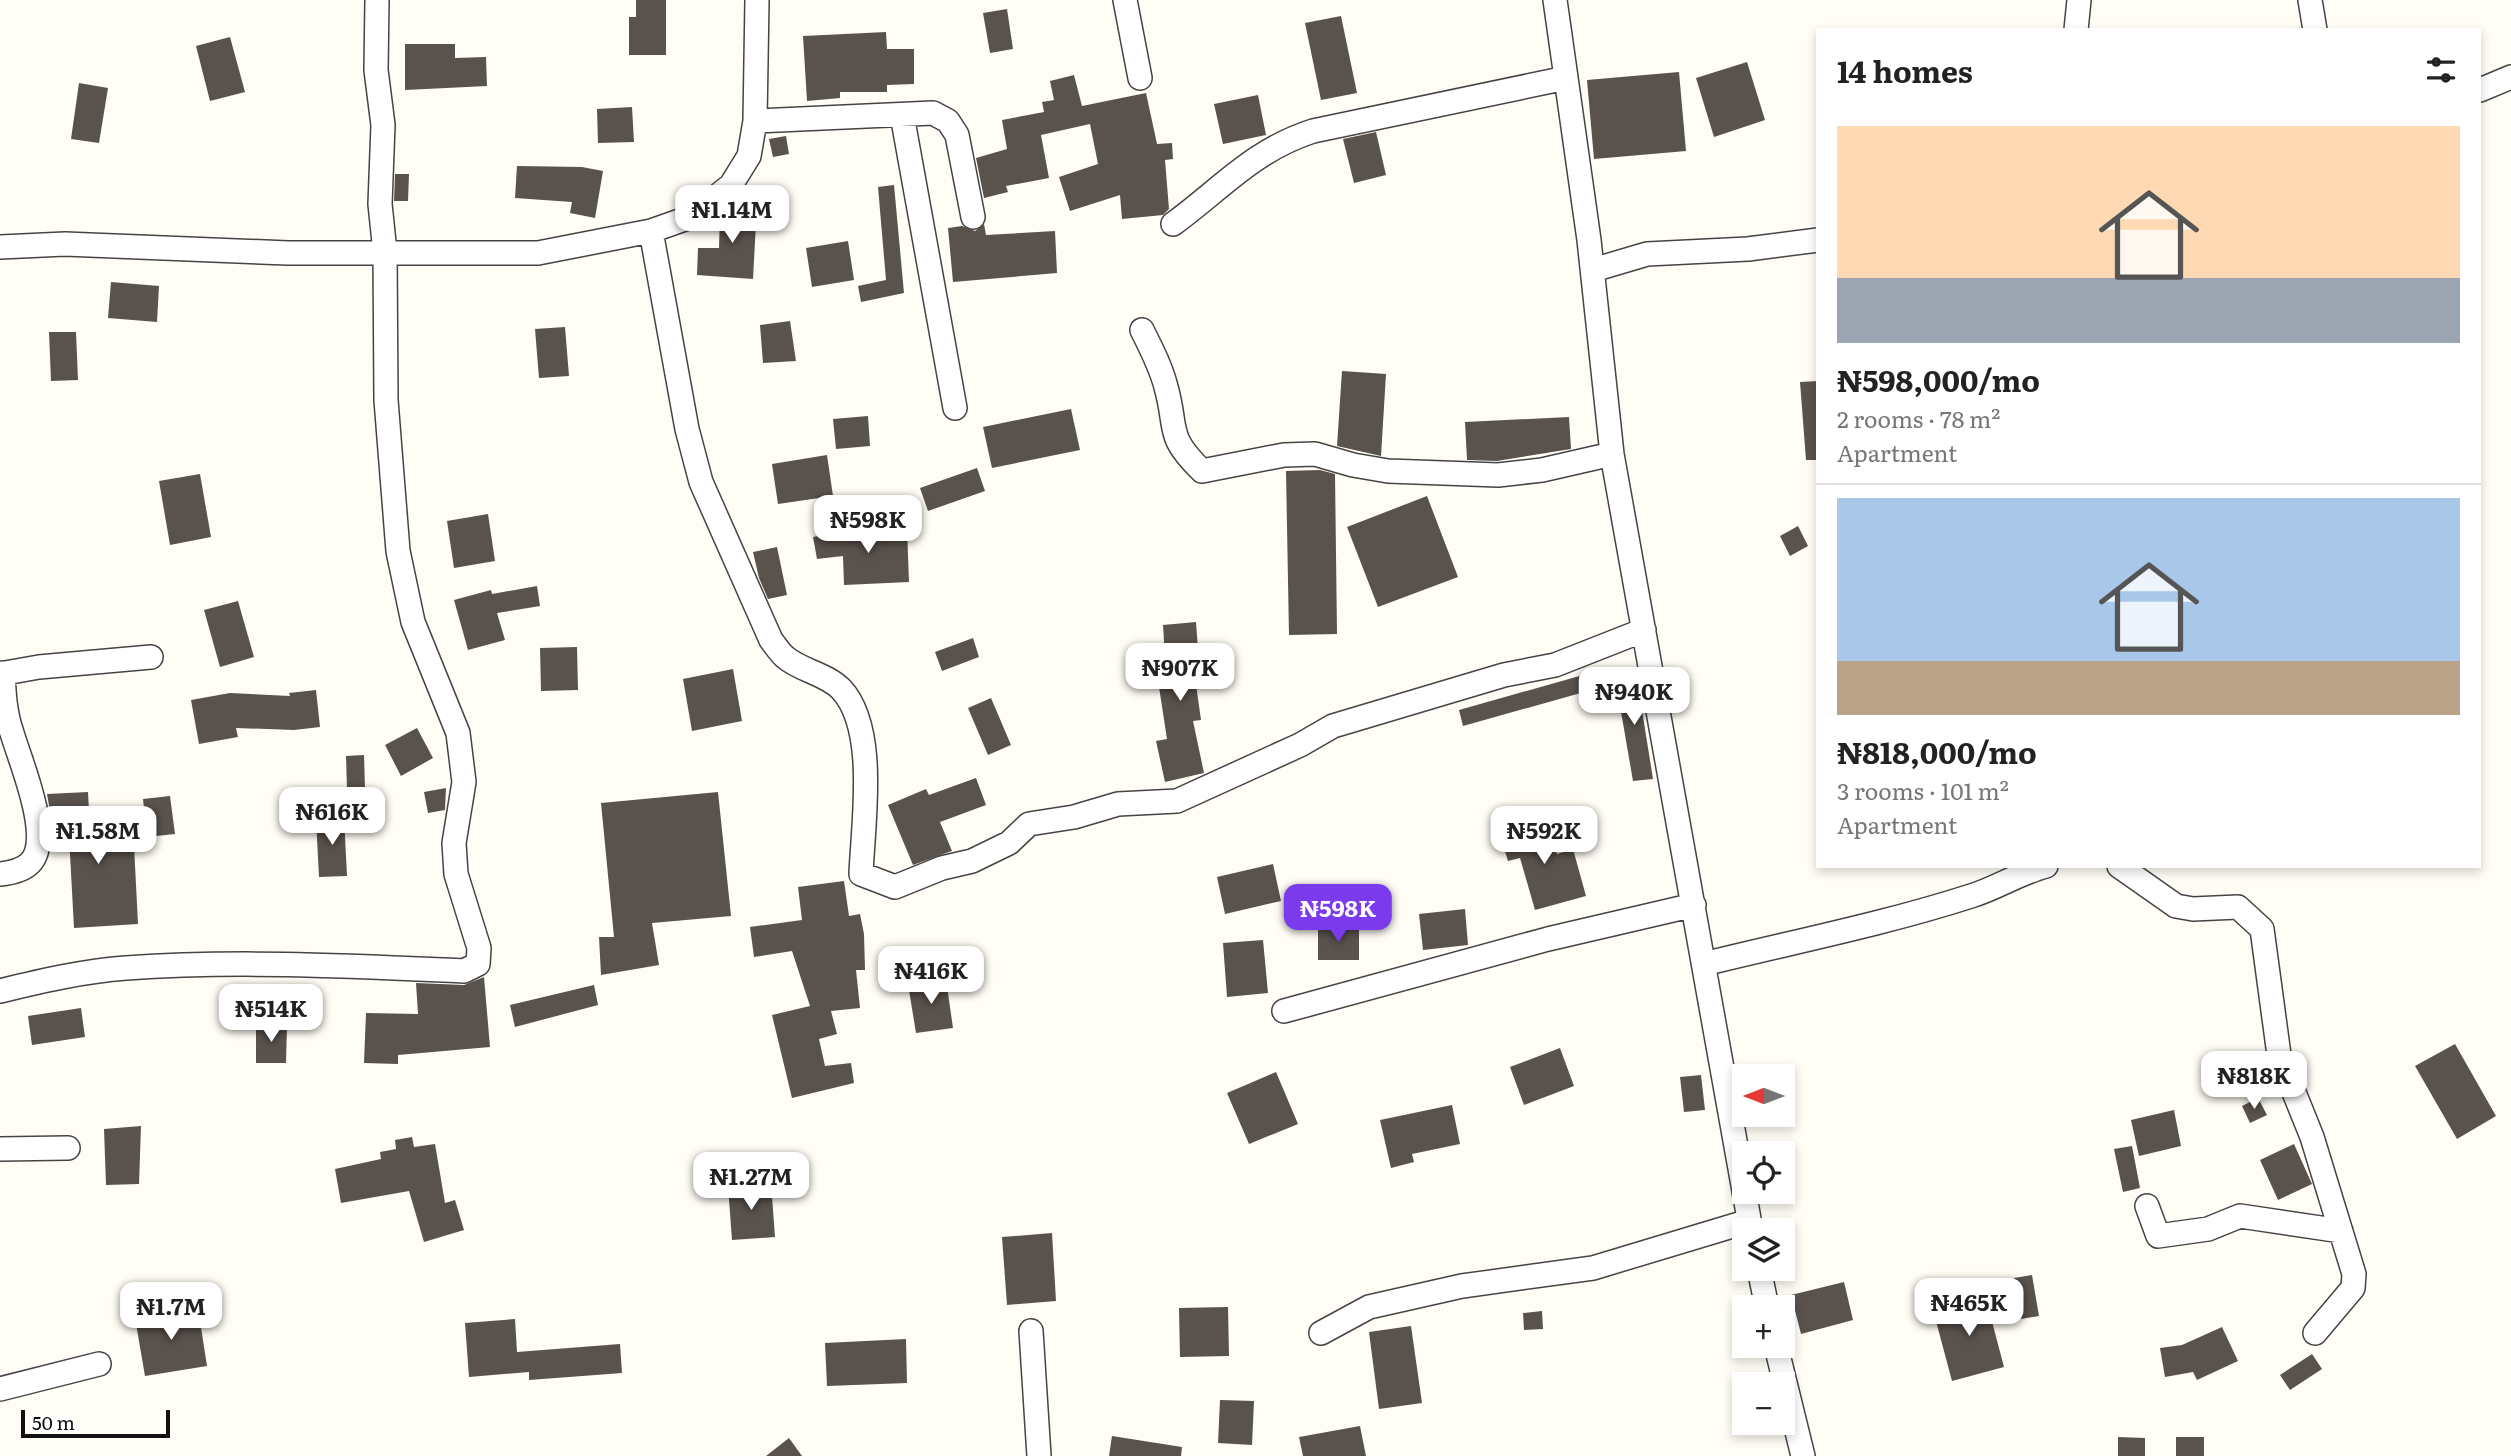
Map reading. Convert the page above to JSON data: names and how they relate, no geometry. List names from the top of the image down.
{
  "scale_bar": "50 m",
  "north": "left",
  "page": {
    "heading": "14 homes",
    "list": [
      {
        "name": "₦598,000/mo",
        "note": "2 rooms · 78 m² · Apartment"
      },
      {
        "name": "₦818,000/mo",
        "note": "3 rooms · 101 m² · Apartment"
      }
    ],
    "price": [
      "₦1.14M",
      "₦598K",
      "₦907K",
      "₦940K",
      "₦616K",
      "₦1.58M",
      "₦592K",
      "₦598K",
      "₦416K",
      "₦514K",
      "₦818K",
      "₦1.27M",
      "₦465K",
      "₦1.7M"
    ],
    "map_buttons": ["+", "−"],
    "scale": "50 m"
  }
}
